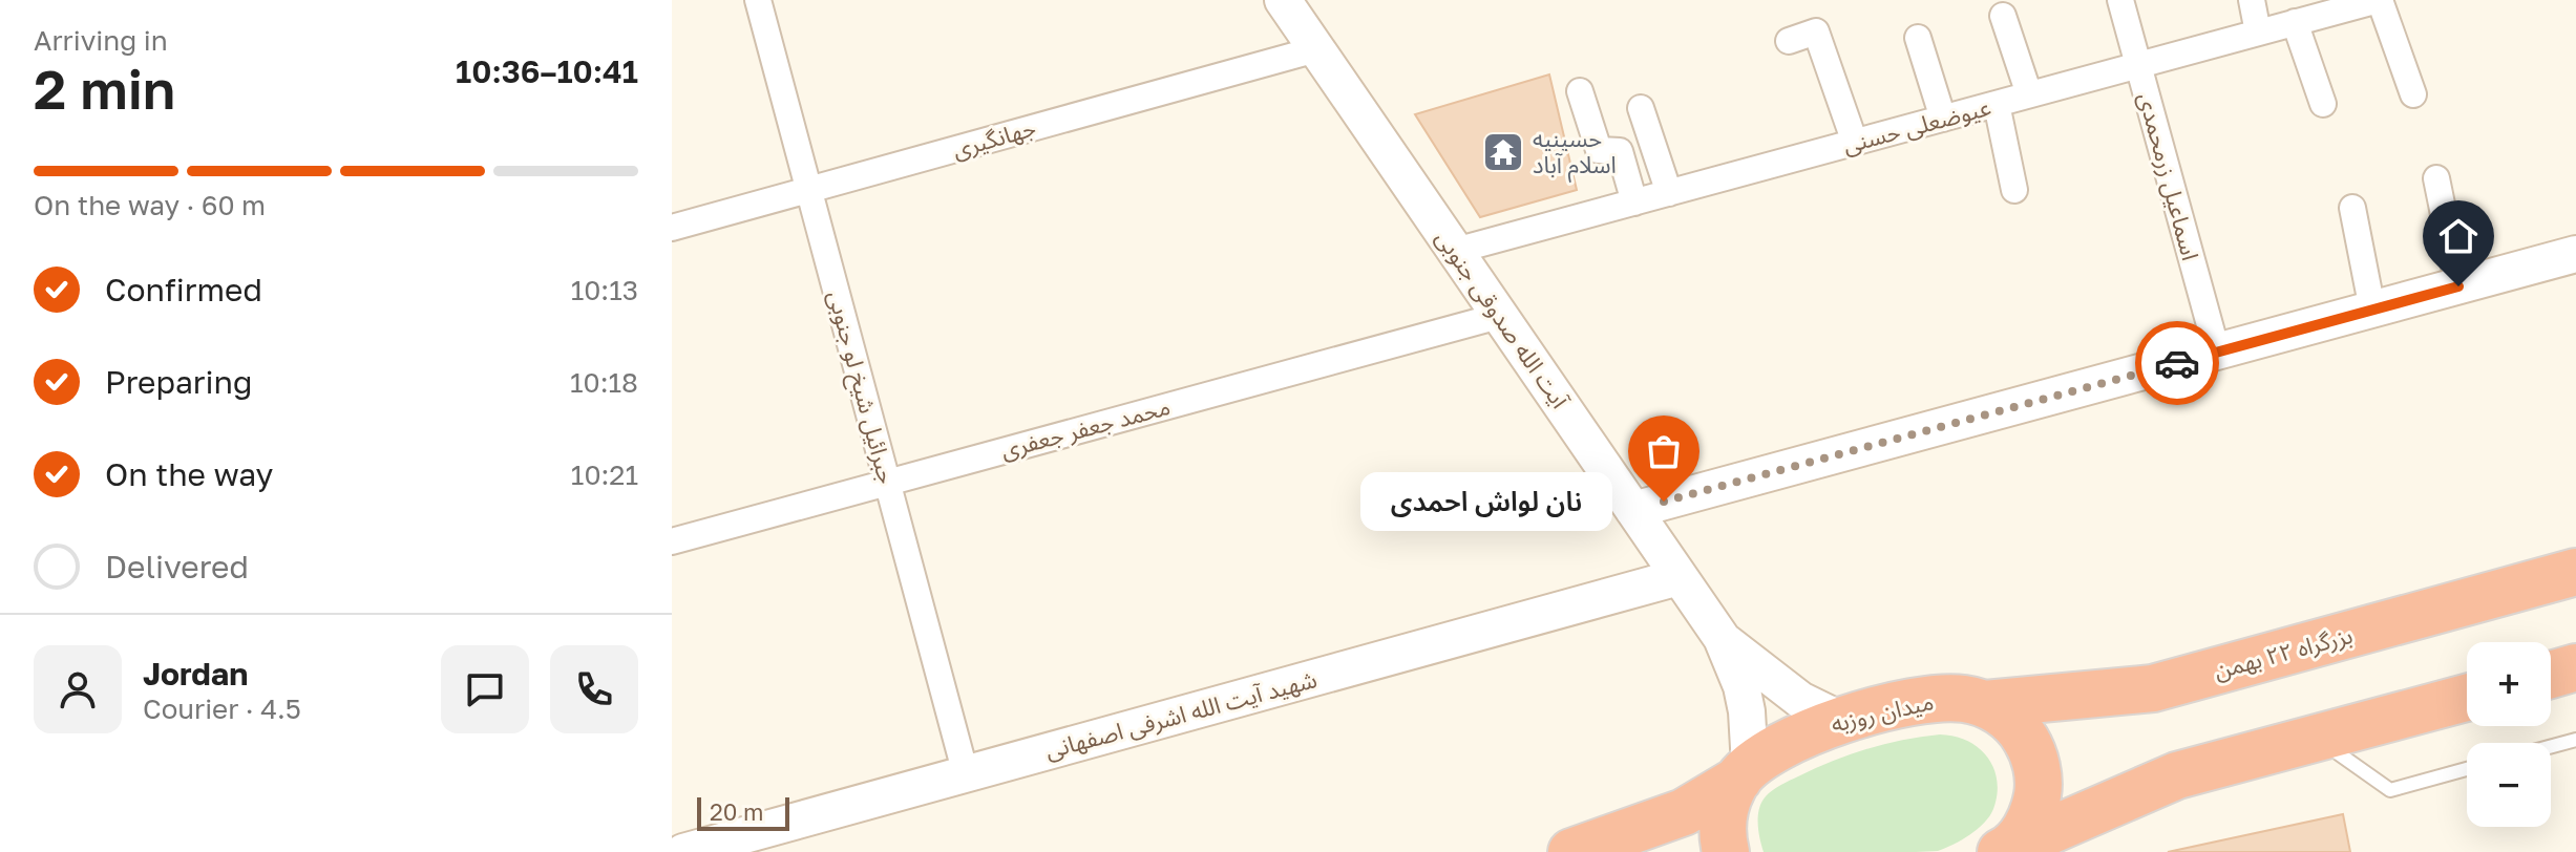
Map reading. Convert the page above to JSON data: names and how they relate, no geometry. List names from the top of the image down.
{
  "streets": {
    "highway": ["بزرگراه ۲۲ بهمن", "میدان روزبه"],
    "main road": ["آیت الله صدوقی جنوبی", "شهید آیت الله اشرفی اصفهانی"],
    "street": [
      "عیوضعلی حسنی",
      "جهانگیری",
      "اسماعیل زرمحمدی",
      "جبرائیل شیخ لو جنوبی",
      "محمد جعفر جعفری"
    ]
  },
  "crossings": [
    ["عیوضعلی حسنی", "اسماعیل زرمحمدی"],
    ["عیوضعلی حسنی", "آیت الله صدوقی جنوبی"],
    ["جهانگیری", "آیت الله صدوقی جنوبی"],
    ["جهانگیری", "جبرائیل شیخ لو جنوبی"],
    ["آیت الله صدوقی جنوبی", "محمد جعفر جعفری"],
    ["آیت الله صدوقی جنوبی", "شهید آیت الله اشرفی اصفهانی"],
    ["جبرائیل شیخ لو جنوبی", "محمد جعفر جعفری"],
    ["جبرائیل شیخ لو جنوبی", "شهید آیت الله اشرفی اصفهانی"],
    ["بزرگراه ۲۲ بهمن", "میدان روزبه"]
  ],
  "places": {
    "temple": ["حسینیه اسلام آباد"],
    "other": ["نان لواش احمدی"]
  },
  "scale_bar": "20 m",
  "page": {
    "heading": ["2 min", "Arriving in", "10:36–10:41"],
    "panel": ["Jordan", "Courier · 4.5"],
    "bar": "On the way · 60 m",
    "list": [
      ["Confirmed", "10:13"],
      ["Preparing", "10:18"],
      ["On the way", "10:21"],
      "Delivered"
    ],
    "bubble": "نان لواش احمدی",
    "map_buttons": ["+", "−"],
    "scale": "20 m"
  }
}
